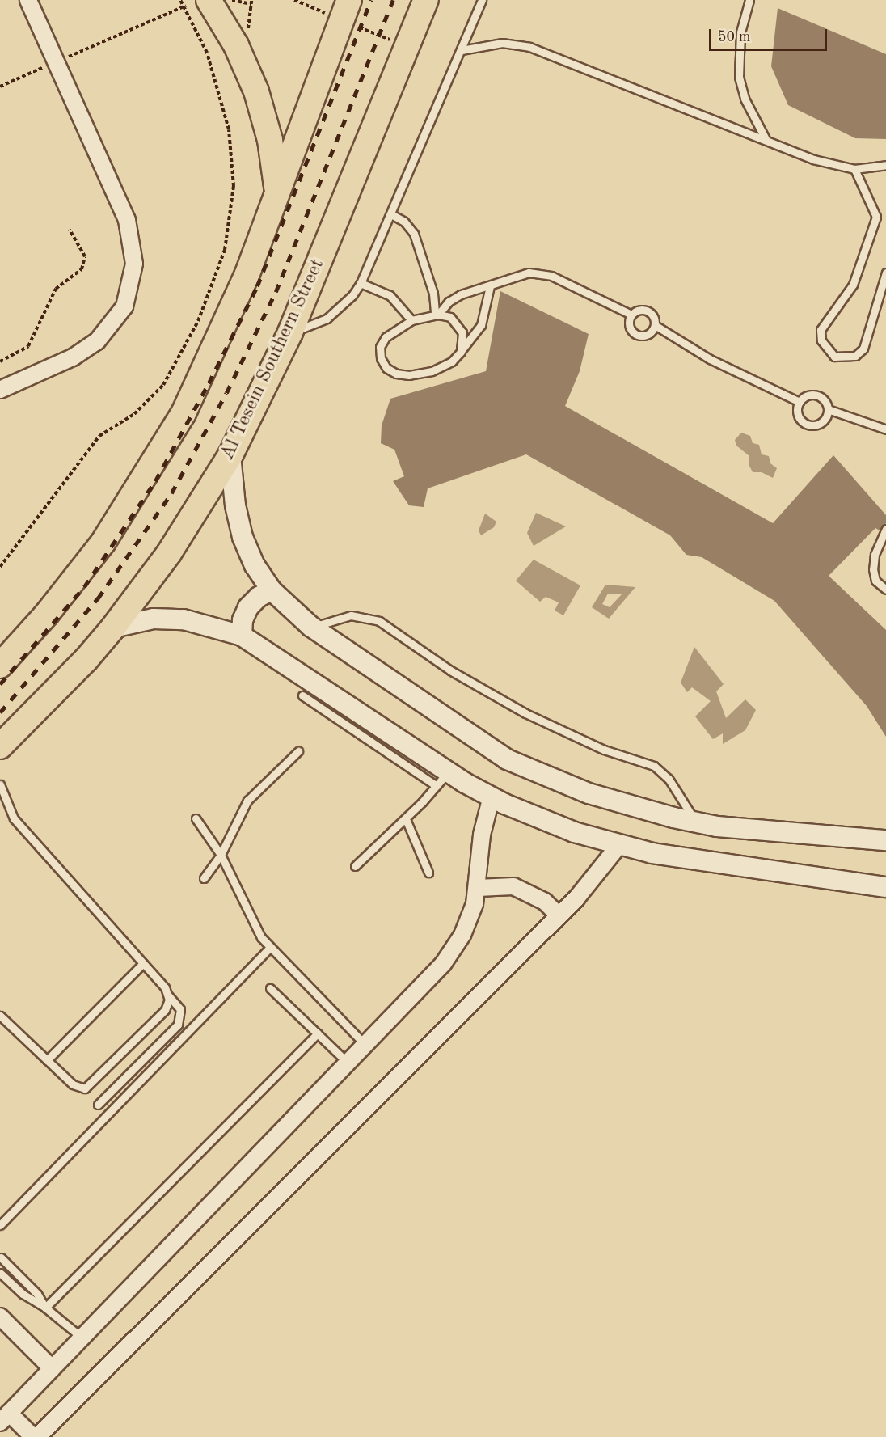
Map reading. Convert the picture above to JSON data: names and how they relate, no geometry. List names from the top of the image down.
{
  "streets": {
    "main road": ["Al Tesein Southern Street"]
  },
  "scale_bar": "50 m"
}
